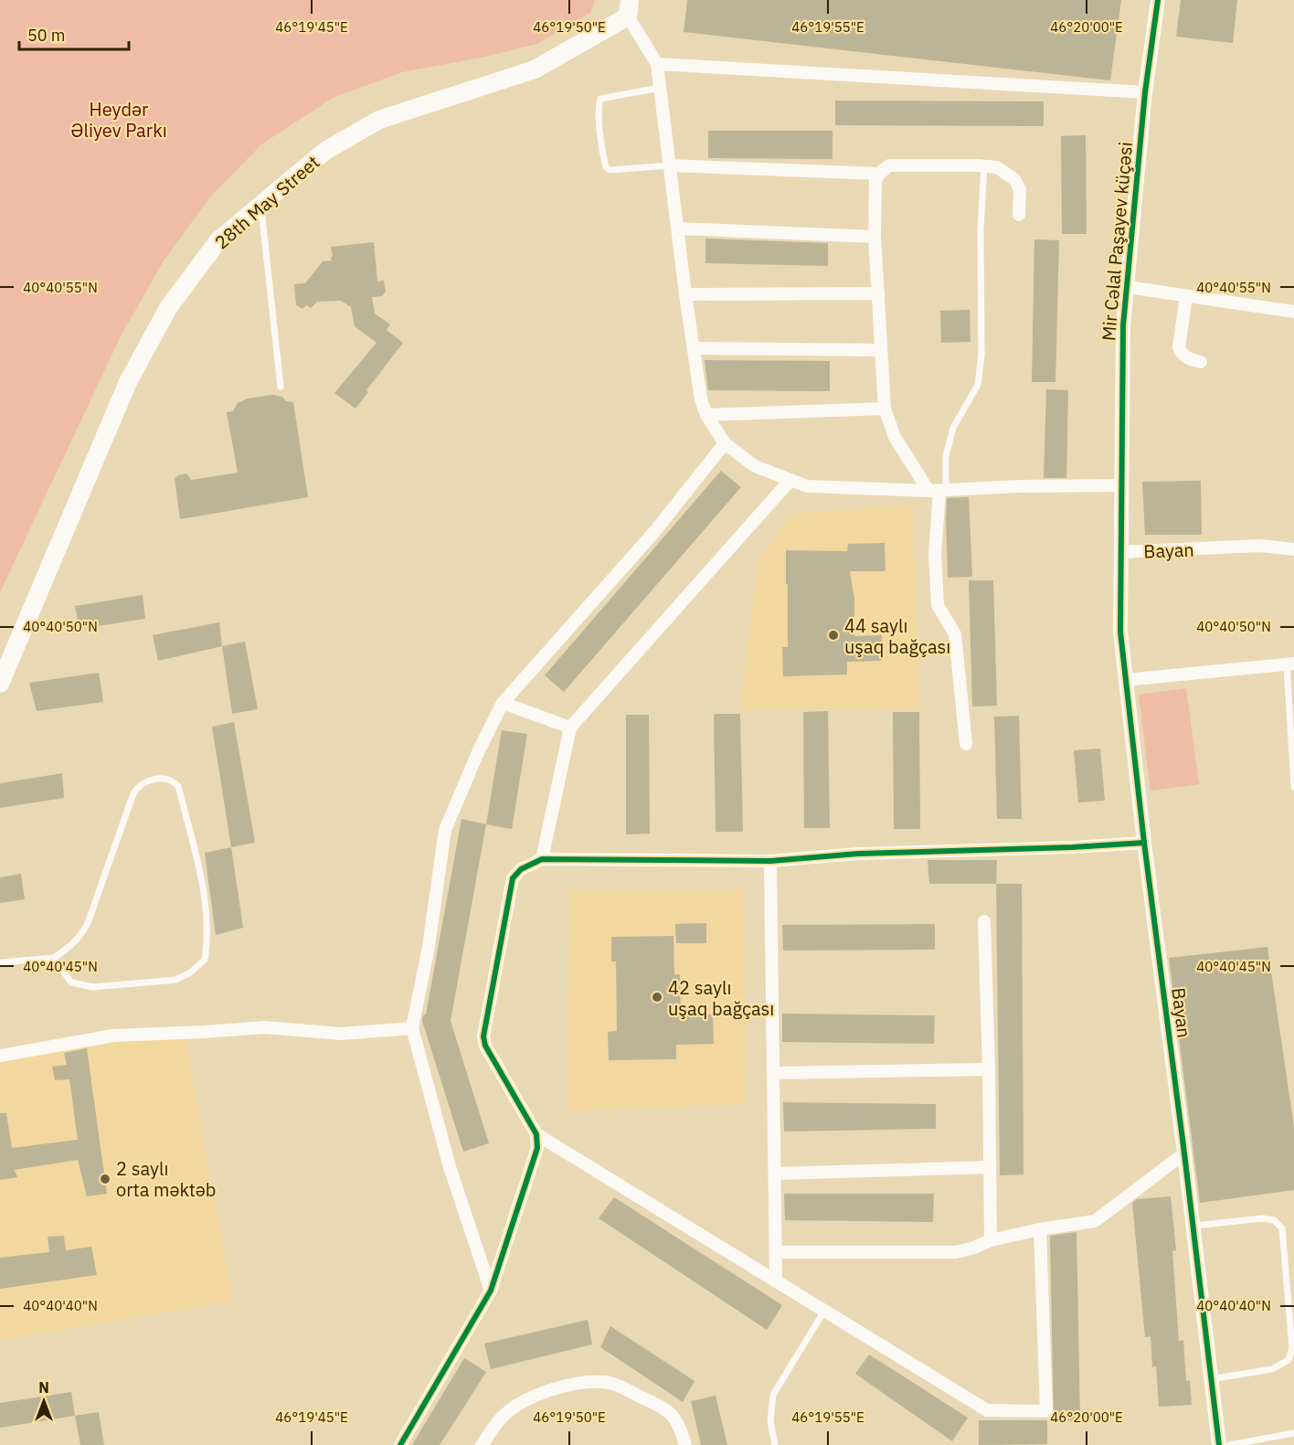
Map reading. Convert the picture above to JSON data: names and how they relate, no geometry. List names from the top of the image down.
{
  "streets": {
    "main road": ["28th May Street"],
    "street": ["Mir Cəlal Paşayev küçəsi", "Bayan"]
  },
  "crossings": [
    ["Mir Cəlal Paşayev küçəsi", "Bayan"]
  ],
  "parks": ["Heydər Əliyev Parkı"],
  "places": ["44 saylı uşaq bağçası", "42 saylı uşaq bağçası", "2 saylı orta məktəb"],
  "scale_bar": "50 m",
  "north": "top",
  "coordinates": [
    "46°19'45\"E",
    "46°19'50\"E",
    "46°19'55\"E",
    "46°20'00\"E",
    "40°40'55\"N",
    "40°40'50\"N",
    "40°40'45\"N",
    "40°40'40\"N"
  ]
}
